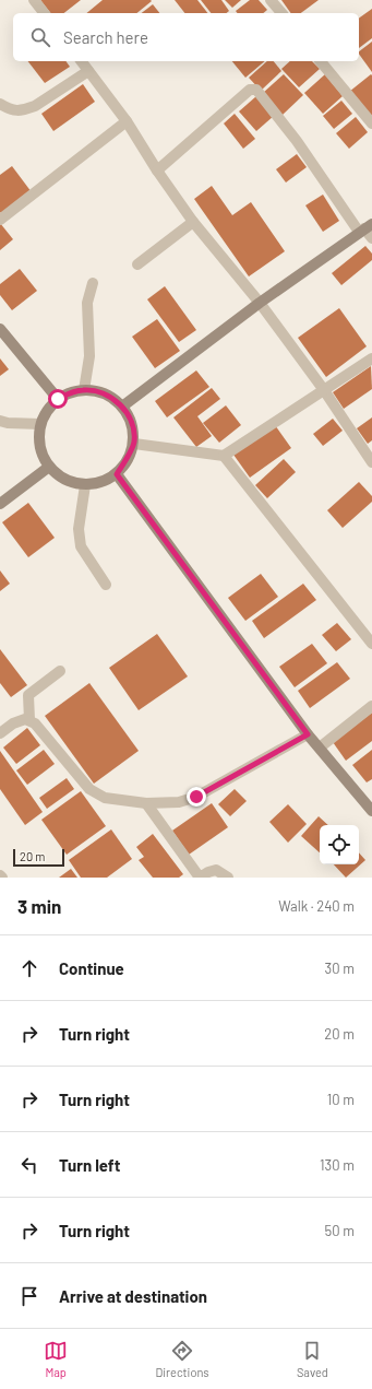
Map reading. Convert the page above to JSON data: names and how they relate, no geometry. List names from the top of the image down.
{
  "scale_bar": "20 m",
  "page": {
    "search": "Search here",
    "scale": "20 m",
    "heading": ["3 min", "Walk · 240 m"],
    "list": [
      ["Continue", "30 m"],
      ["Turn right", "20 m"],
      ["Turn right", "10 m"],
      ["Turn left", "130 m"],
      ["Turn right", "50 m"],
      "Arrive at destination"
    ],
    "nav": ["Map", "Directions", "Saved"]
  }
}
